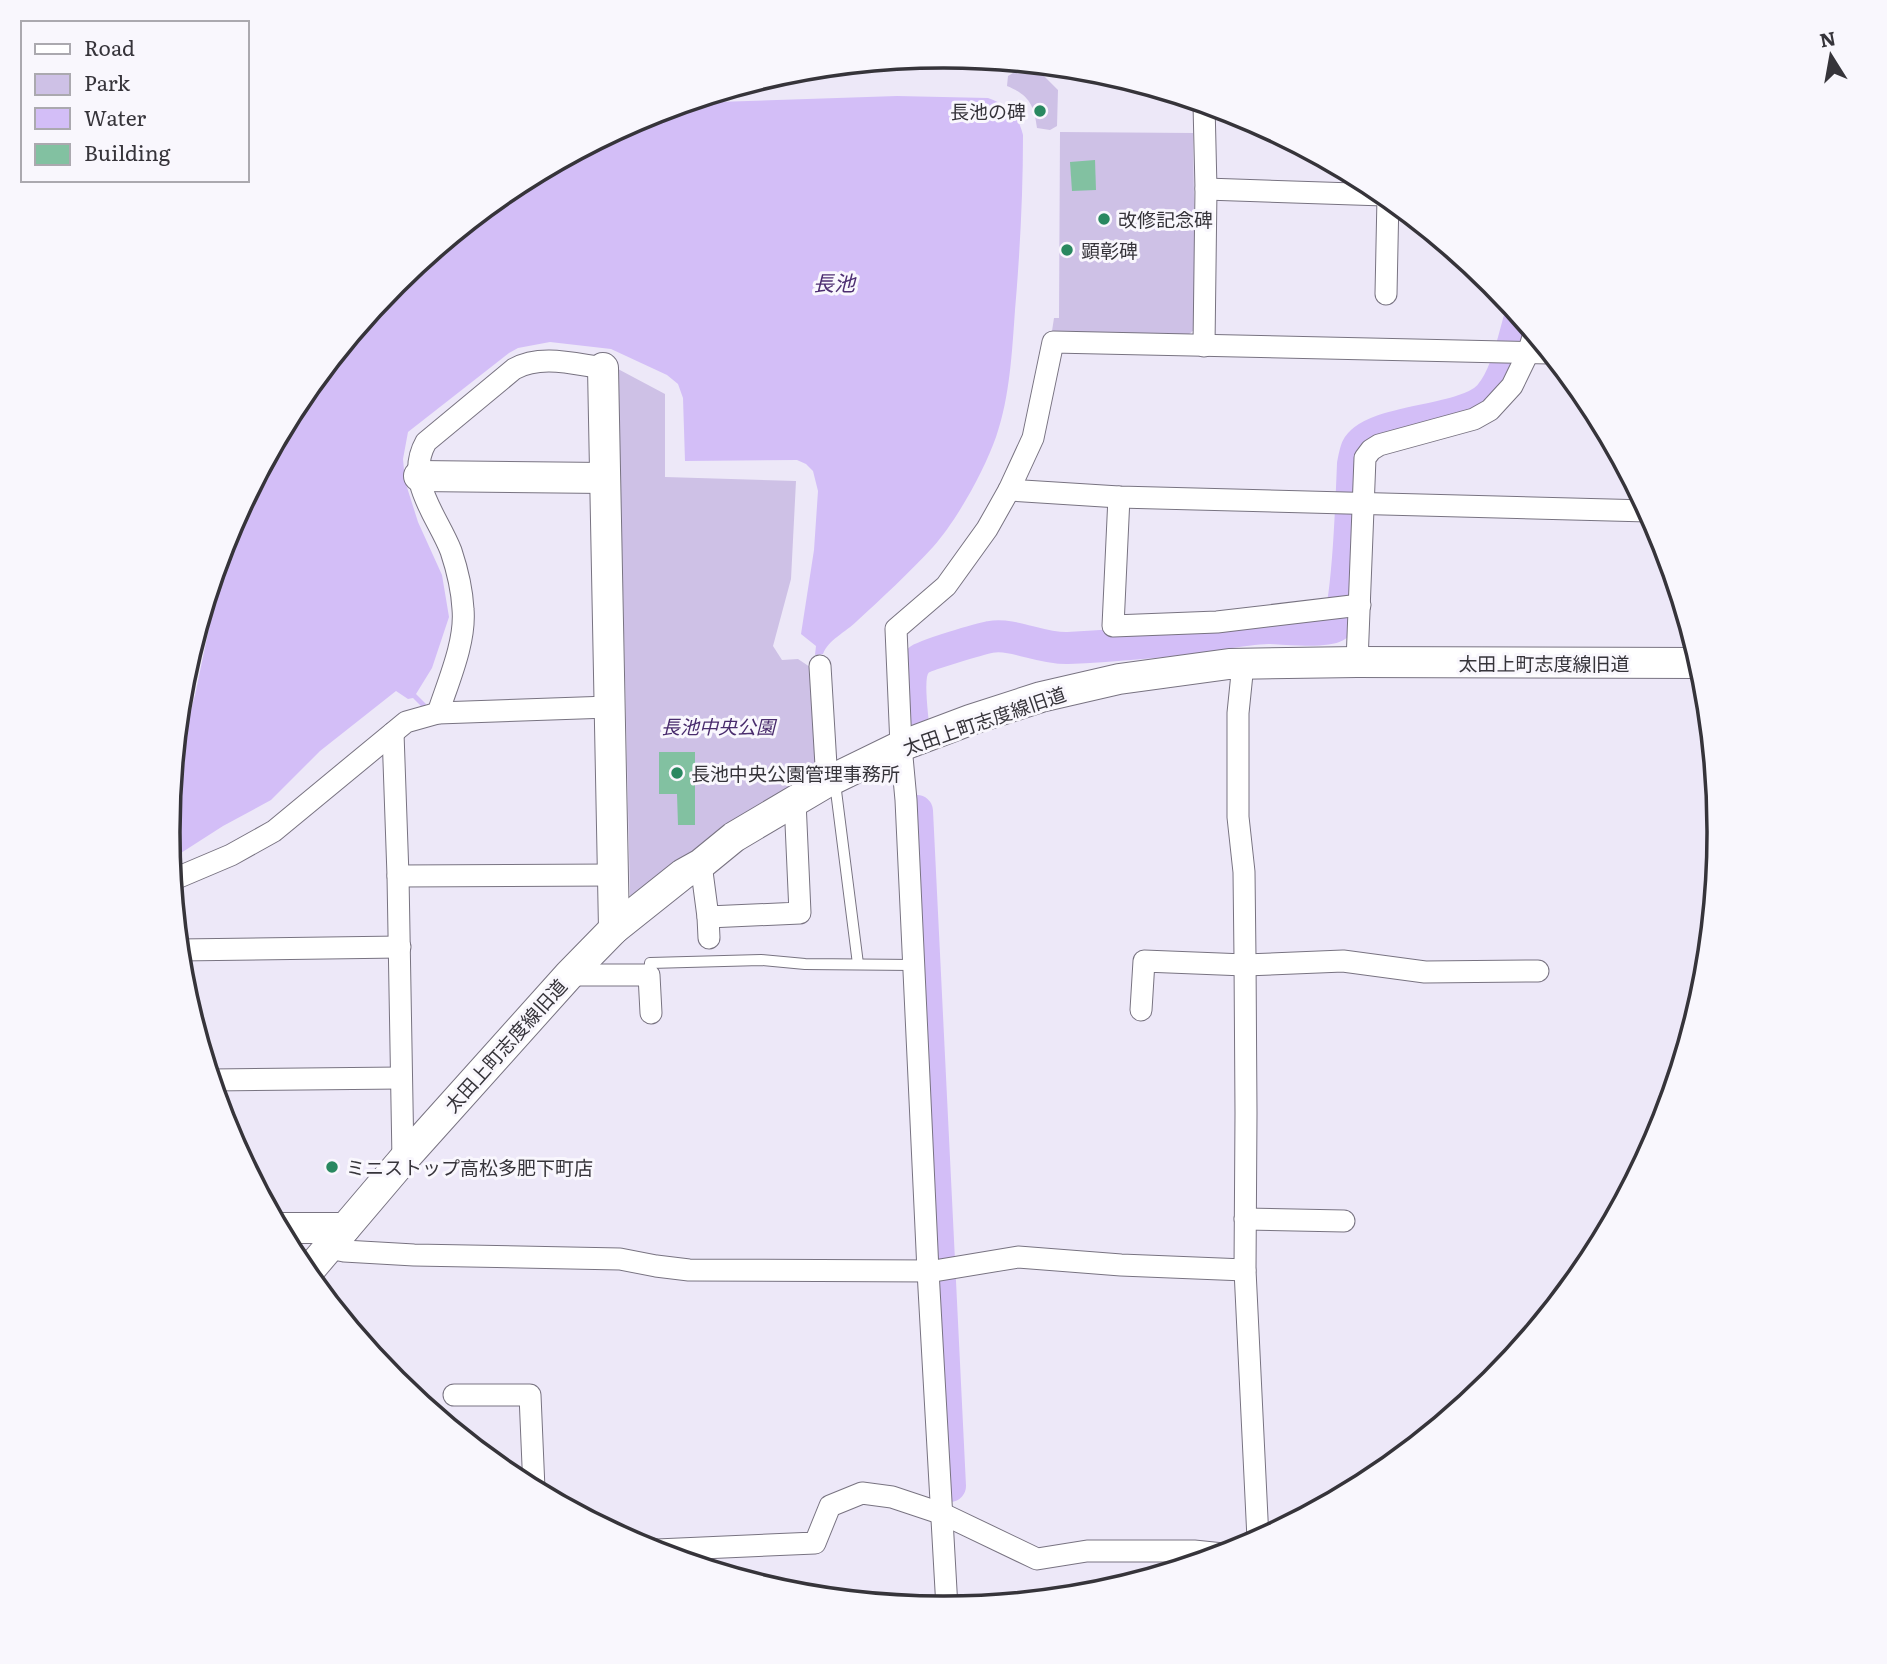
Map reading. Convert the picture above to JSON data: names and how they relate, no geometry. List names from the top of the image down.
{
  "streets": {
    "street": ["太田上町志度線旧道"]
  },
  "water": ["長池"],
  "parks": ["長池中央公園"],
  "places": [
    "長池の碑",
    "改修記念碑",
    "顕彰碑",
    "長池中央公園管理事務所",
    "ミニストップ高松多肥下町店"
  ],
  "legend": [
    "Road",
    "Park",
    "Water",
    "Building"
  ],
  "north": "top"
}
